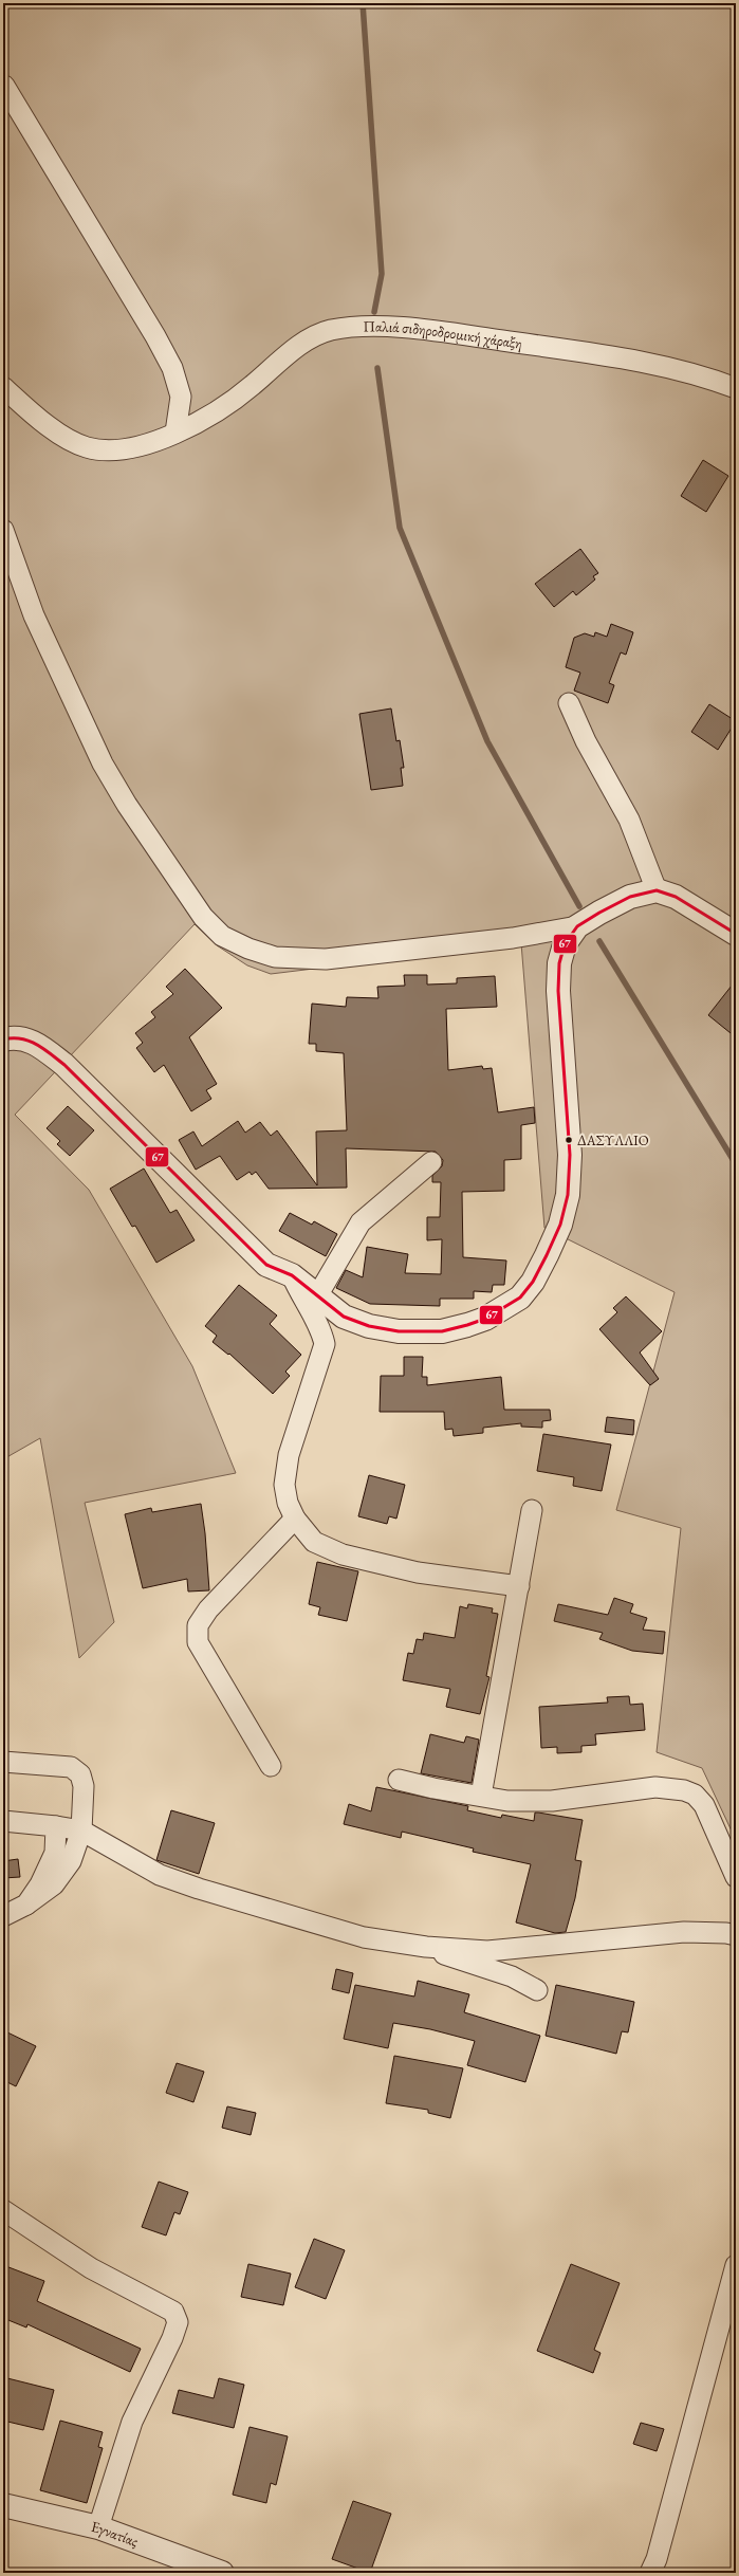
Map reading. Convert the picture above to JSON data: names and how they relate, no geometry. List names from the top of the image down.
{
  "streets": {
    "street": ["Παλιά σιδηροδρομική χάραξη", "Εγνατίας"]
  },
  "places": ["ΔΑΣΥΛΛΙΟ"],
  "lines": ["transit line 67"]
}
